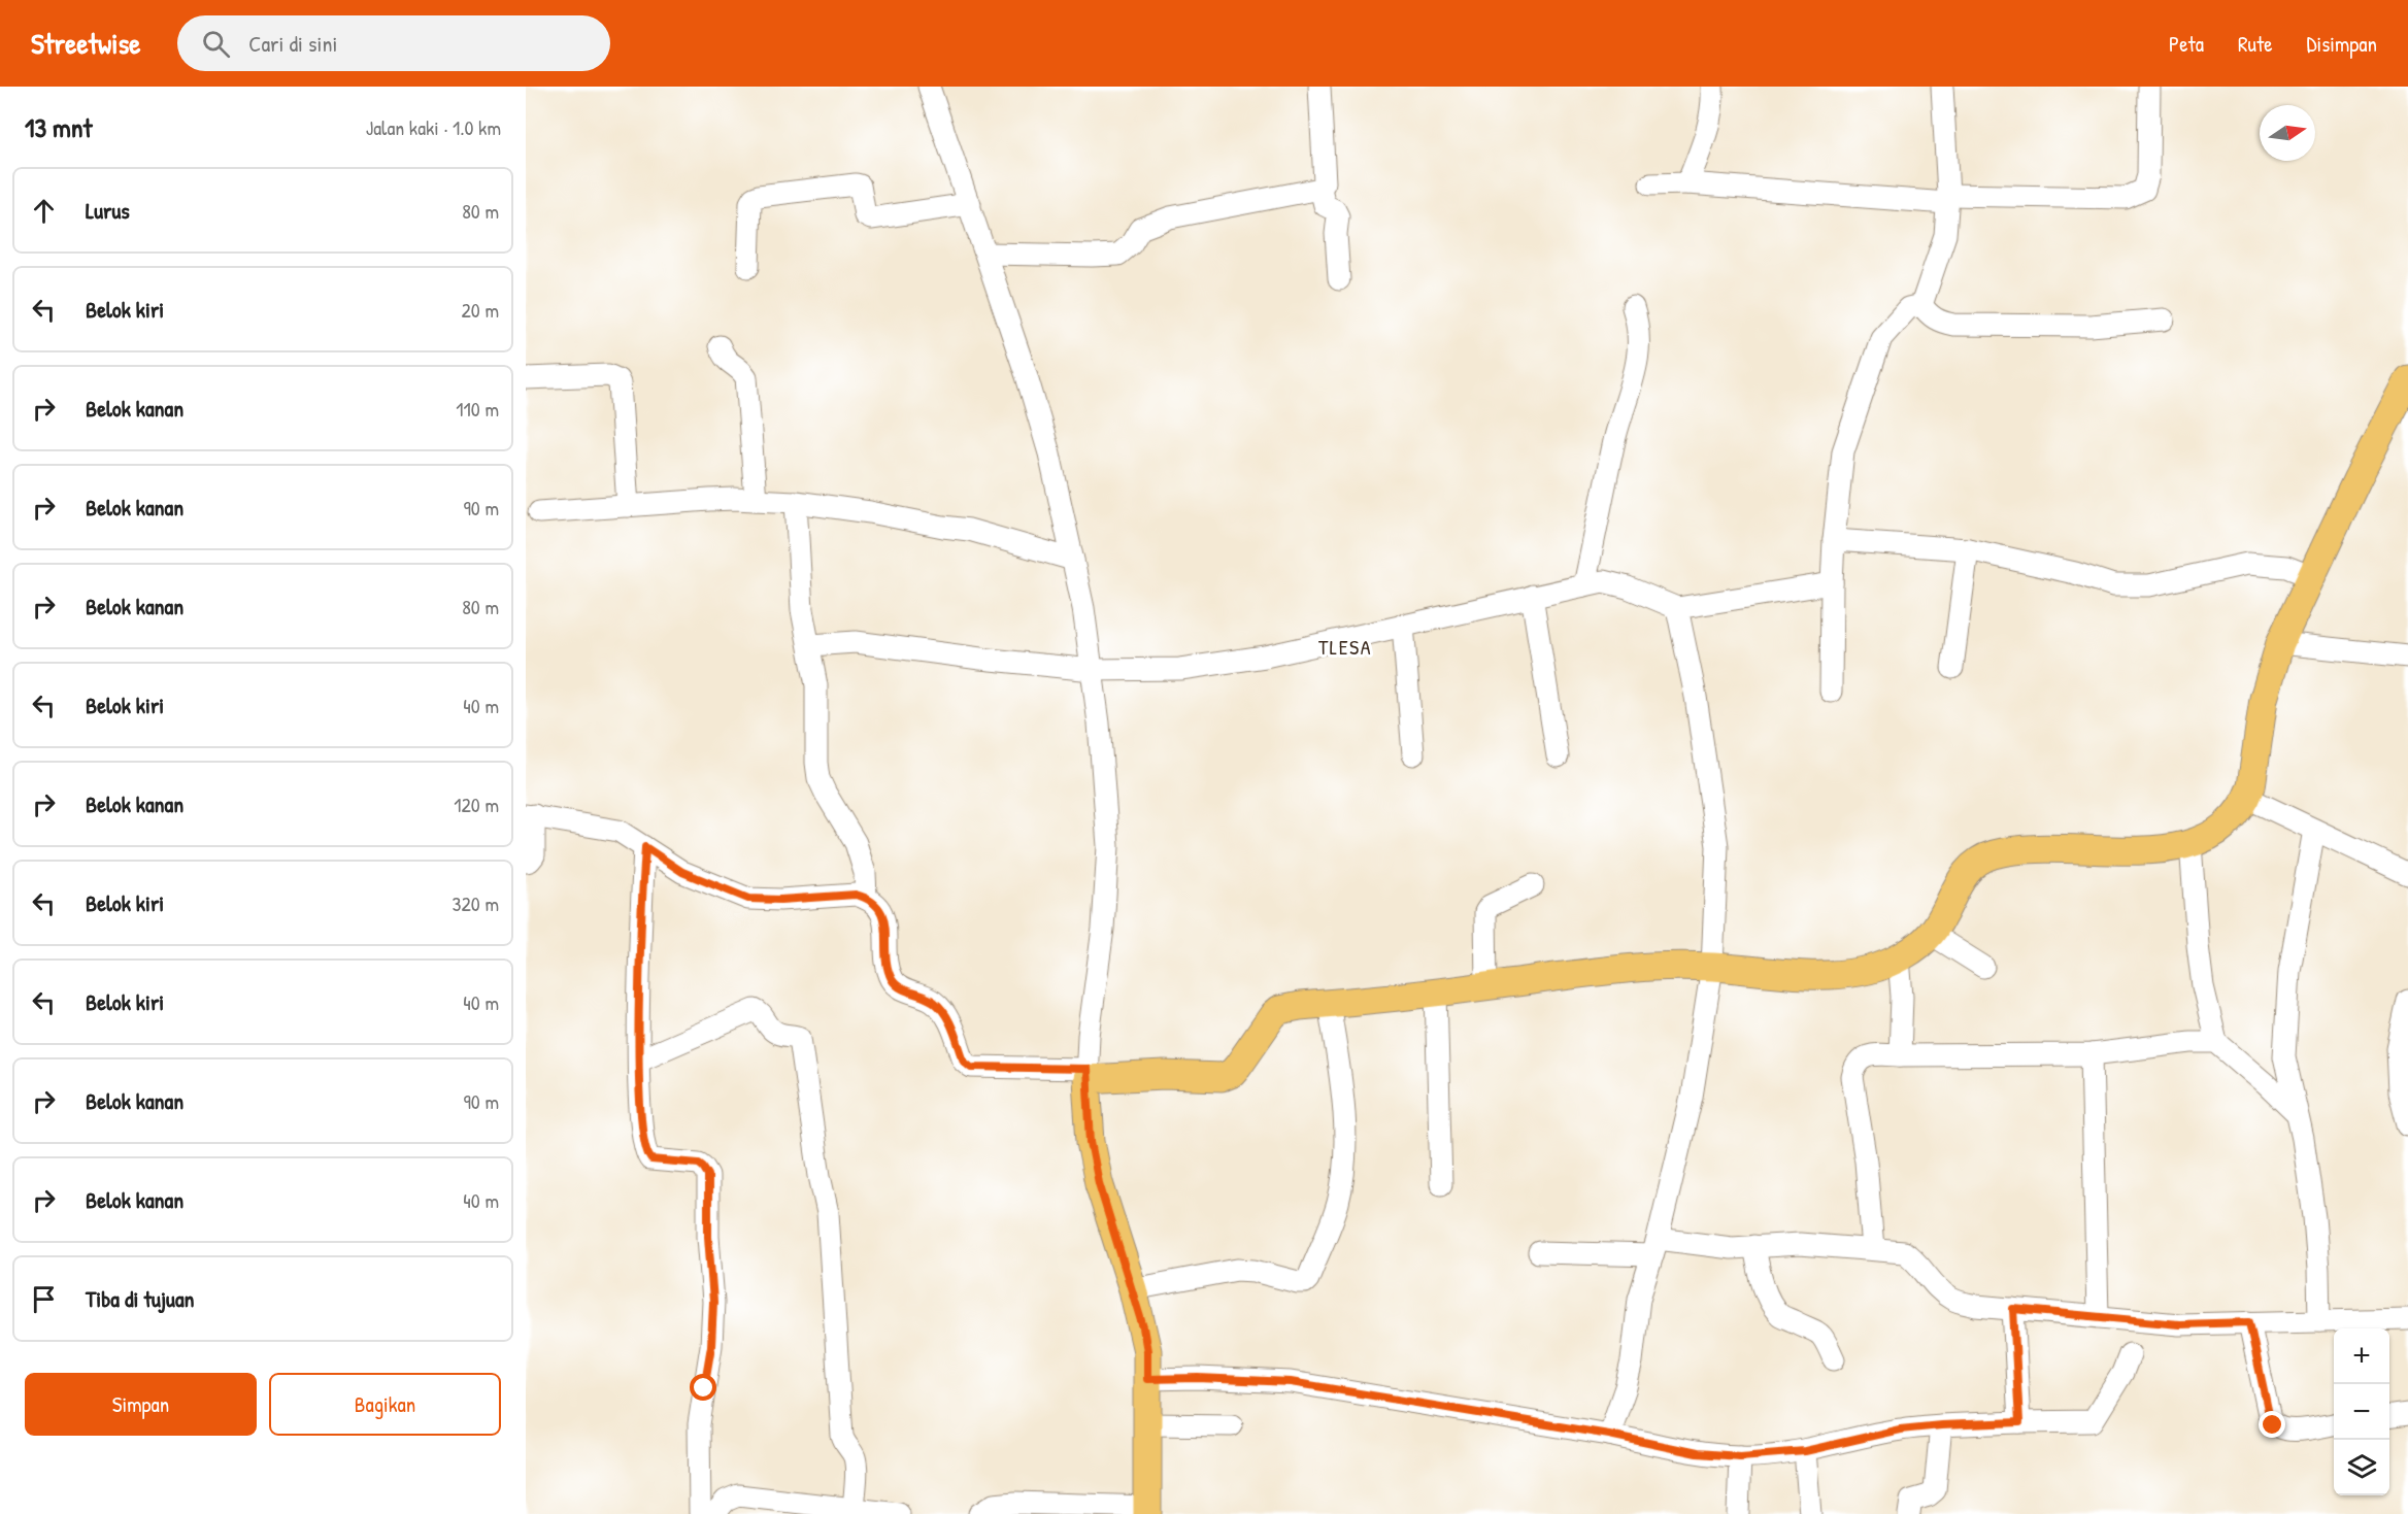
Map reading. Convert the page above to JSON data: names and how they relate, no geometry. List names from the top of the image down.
{
  "districts": ["TLESA"],
  "north": "right",
  "page": {
    "header": "Streetwise",
    "search": "Cari di sini",
    "nav": ["Peta", "Rute", "Disimpan"],
    "heading": ["13 mnt", "Jalan kaki · 1.0 km"],
    "list": [
      ["Lurus", "80 m"],
      ["Belok kiri", "20 m"],
      ["Belok kanan", "110 m"],
      ["Belok kanan", "90 m"],
      ["Belok kanan", "80 m"],
      ["Belok kiri", "40 m"],
      ["Belok kanan", "120 m"],
      ["Belok kiri", "320 m"],
      ["Belok kiri", "40 m"],
      ["Belok kanan", "90 m"],
      ["Belok kanan", "40 m"],
      "Tiba di tujuan"
    ],
    "map_buttons": ["+", "−"],
    "buttons": ["Simpan", "Bagikan"]
  }
}
